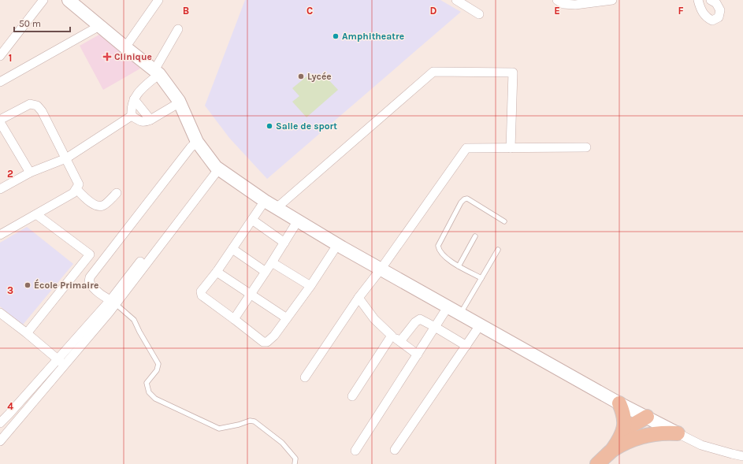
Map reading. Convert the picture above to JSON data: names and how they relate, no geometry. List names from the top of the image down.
{
  "places": {
    "other": [
      "Amphitheatre",
      "Lycée",
      "Salle de sport",
      "École Primaire"
    ],
    "health": ["Clinique"]
  },
  "scale_bar": "50 m",
  "grid": {
    "columns": [
      "B",
      "C",
      "D",
      "E",
      "F"
    ],
    "rows": [
      "1",
      "2",
      "3",
      "4"
    ]
  }
}
